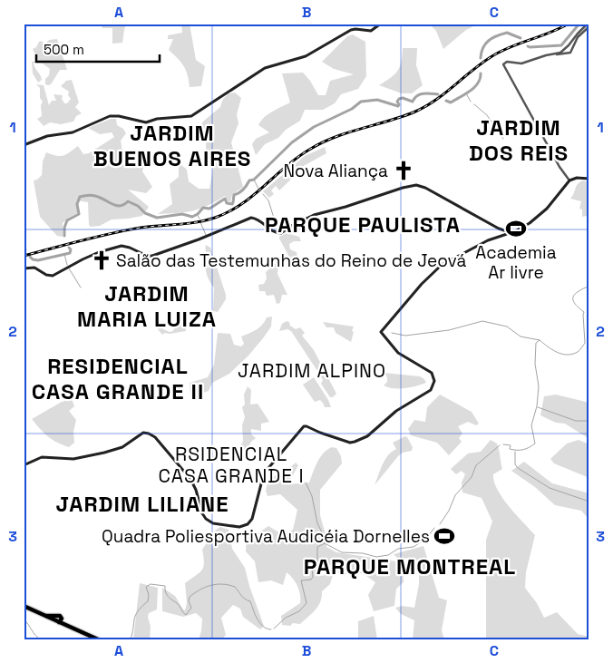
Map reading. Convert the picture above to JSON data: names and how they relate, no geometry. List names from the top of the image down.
{
  "districts": [
    "JARDIM DOS REIS",
    "JARDIM BUENOS AIRES",
    "PARQUE PAULISTA",
    "JARDIM MARIA LUIZA",
    "RESIDENCIAL CASA GRANDE II",
    "JARDIM ALPINO",
    "RSIDENCIAL CASA GRANDE I",
    "JARDIM LILIANE",
    "PARQUE MONTREAL"
  ],
  "places": {
    "church": ["Nova Aliança", "Salão das Testemunhas do Reino de Jeová"],
    "sports": ["Academia Ar livre", "Quadra Poliesportiva Audicéia Dornelles"]
  },
  "scale_bar": "500 m",
  "grid": {
    "columns": ["A", "B", "C"],
    "rows": ["1", "2", "3"]
  }
}
